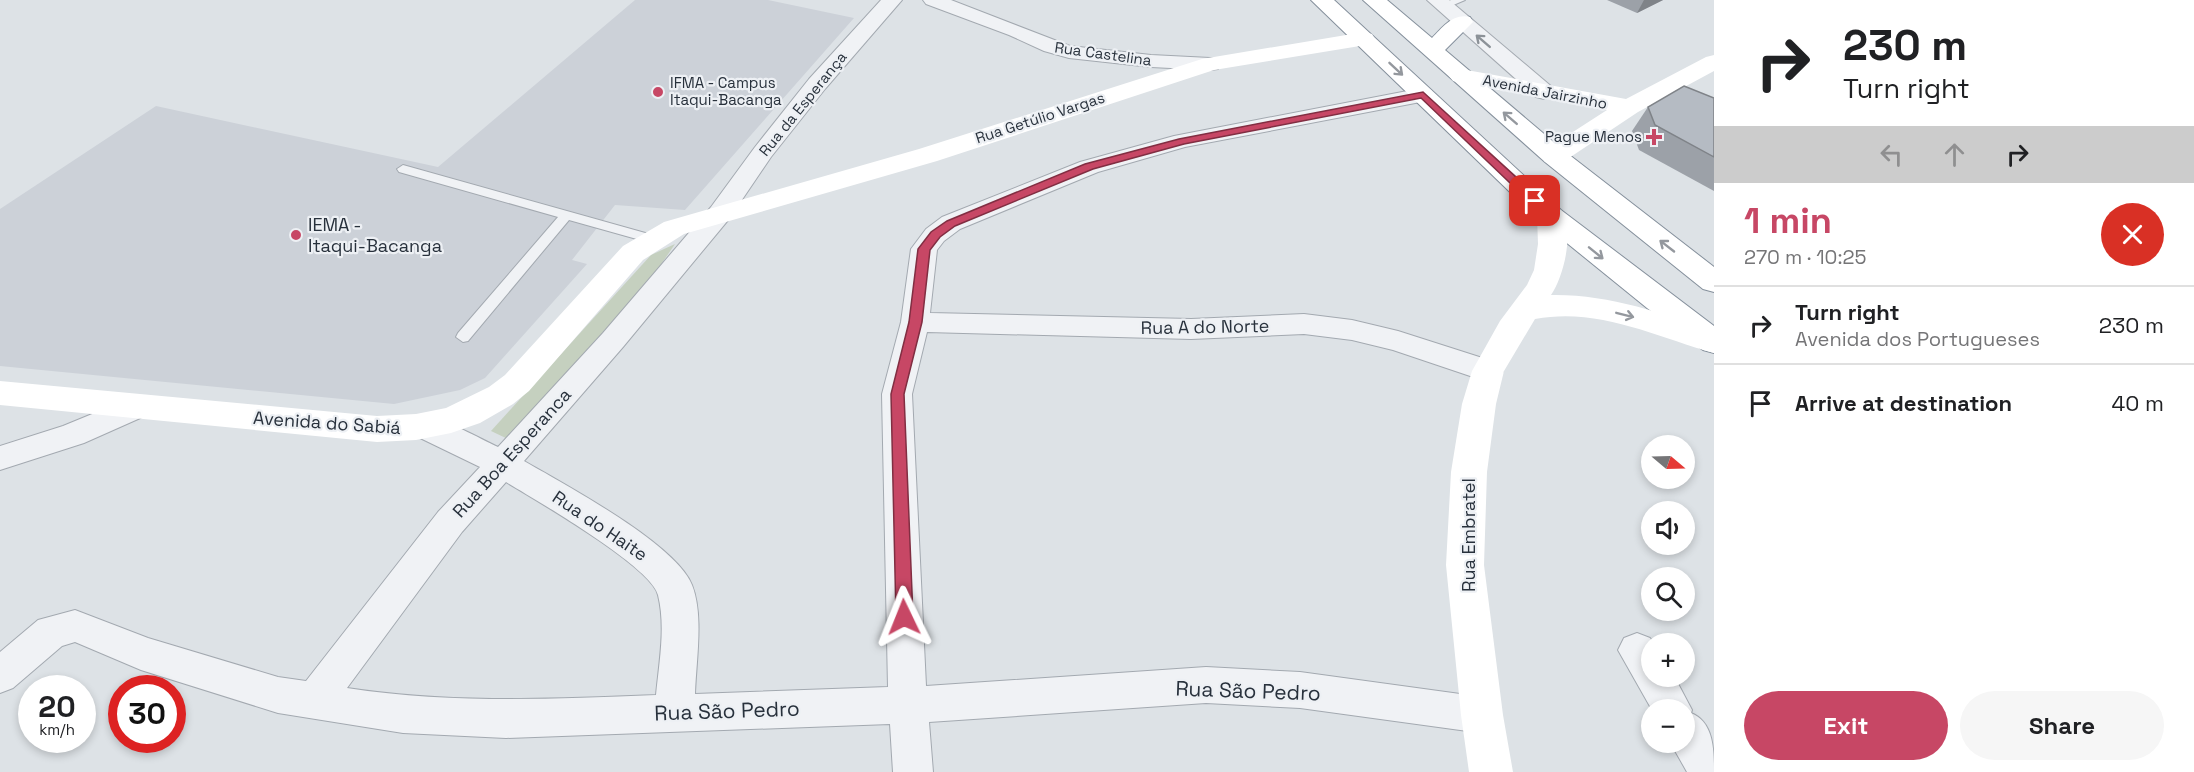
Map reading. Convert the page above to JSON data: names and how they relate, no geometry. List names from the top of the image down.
{
  "streets": {
    "main road": [
      "Avenida Jairzinho",
      "Rua Getúlio Vargas",
      "Avenida do Sabiá",
      "Rua Embratel"
    ],
    "street": [
      "Rua Castelina",
      "Rua da Esperança",
      "Rua A do Norte",
      "Rua Boa Esperanca",
      "Rua do Haite",
      "Rua São Pedro"
    ]
  },
  "crossings": [
    ["Rua Castelina", "Rua Getúlio Vargas"],
    ["Rua da Esperança", "Rua Getúlio Vargas"],
    ["Rua da Esperança", "Avenida do Sabiá"],
    ["Rua da Esperança", "Rua Boa Esperanca"],
    ["Rua Getúlio Vargas", "Avenida do Sabiá"],
    ["Rua Getúlio Vargas", "Rua Boa Esperanca"],
    ["Rua A do Norte", "Rua Embratel"],
    ["Avenida do Sabiá", "Rua Boa Esperanca"],
    ["Avenida do Sabiá", "Rua do Haite"],
    ["Rua Boa Esperanca", "Rua do Haite"],
    ["Rua Boa Esperanca", "Rua São Pedro"],
    ["Rua do Haite", "Rua São Pedro"],
    ["Rua Embratel", "Rua São Pedro"]
  ],
  "places": {
    "other": ["IFMA - Campus Itaqui-Bacanga", "IEMA - Itaqui-Bacanga"],
    "health": ["Pague Menos"]
  },
  "north": "right",
  "page": {
    "turn": ["230 m", "Turn right"],
    "heading": ["1 min", "270 m · 10:25"],
    "list": [
      {
        "name": "Turn right",
        "note": "Avenida dos Portugueses",
        "value": "230 m"
      },
      {
        "name": "Arrive at destination",
        "value": "40 m"
      }
    ],
    "map_buttons": ["+", "−"],
    "speed": "20 km/h",
    "limit": "30",
    "buttons": ["Exit", "Share"]
  }
}
